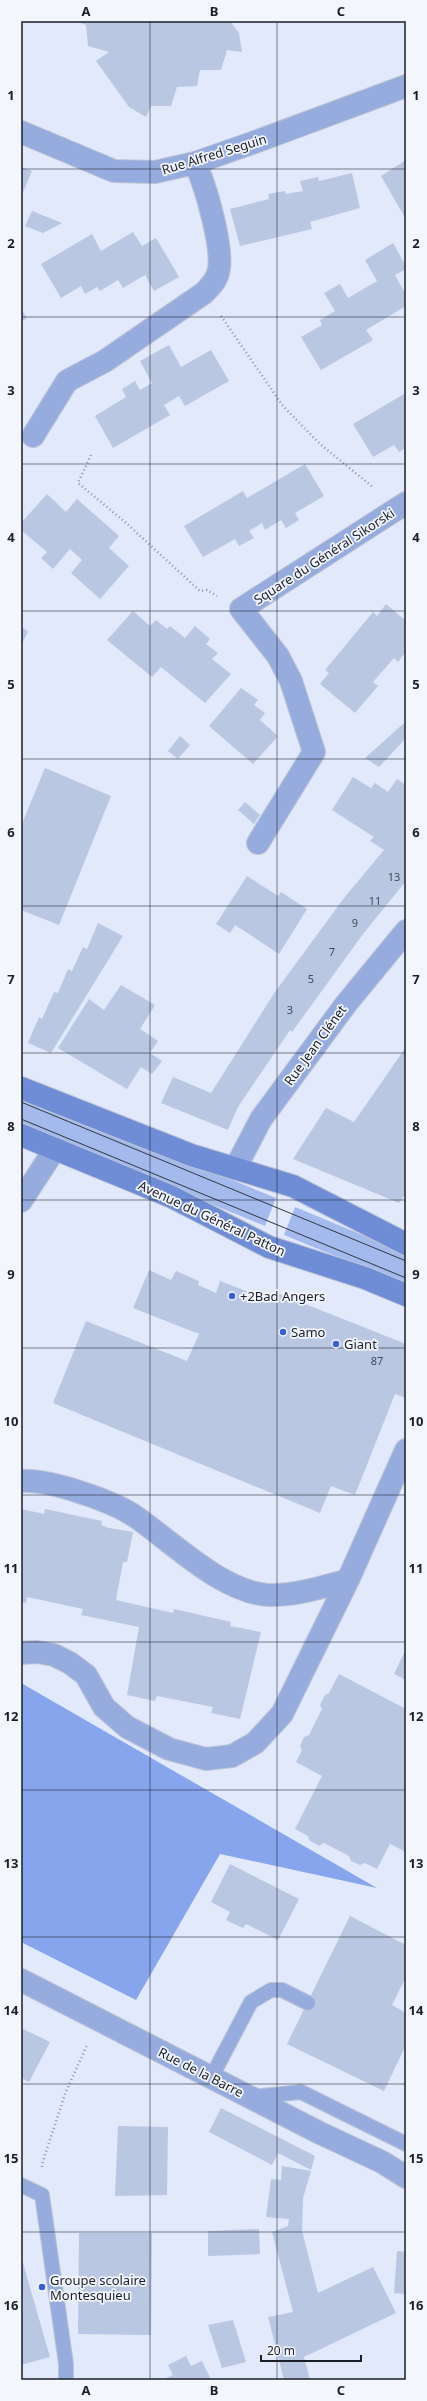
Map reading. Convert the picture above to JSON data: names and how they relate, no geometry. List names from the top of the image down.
{
  "streets": {
    "street": [
      "Rue Alfred Seguin",
      "Square du Général Sikorski",
      "Rue Jean Clénet",
      "Avenue du Général Patton",
      "Rue de la Barre"
    ]
  },
  "places": [
    "+2Bad Angers",
    "Samo",
    "Giant",
    "Groupe scolaire Montesquieu"
  ],
  "house_numbers": [
    "13",
    "11",
    "9",
    "7",
    "5",
    "3",
    "87"
  ],
  "scale_bar": "20 m",
  "grid": {
    "columns": ["A", "B", "C"],
    "rows": [
      "1",
      "2",
      "3",
      "4",
      "5",
      "6",
      "7",
      "8",
      "9",
      "10",
      "11",
      "12",
      "13",
      "14",
      "15",
      "16"
    ]
  }
}
